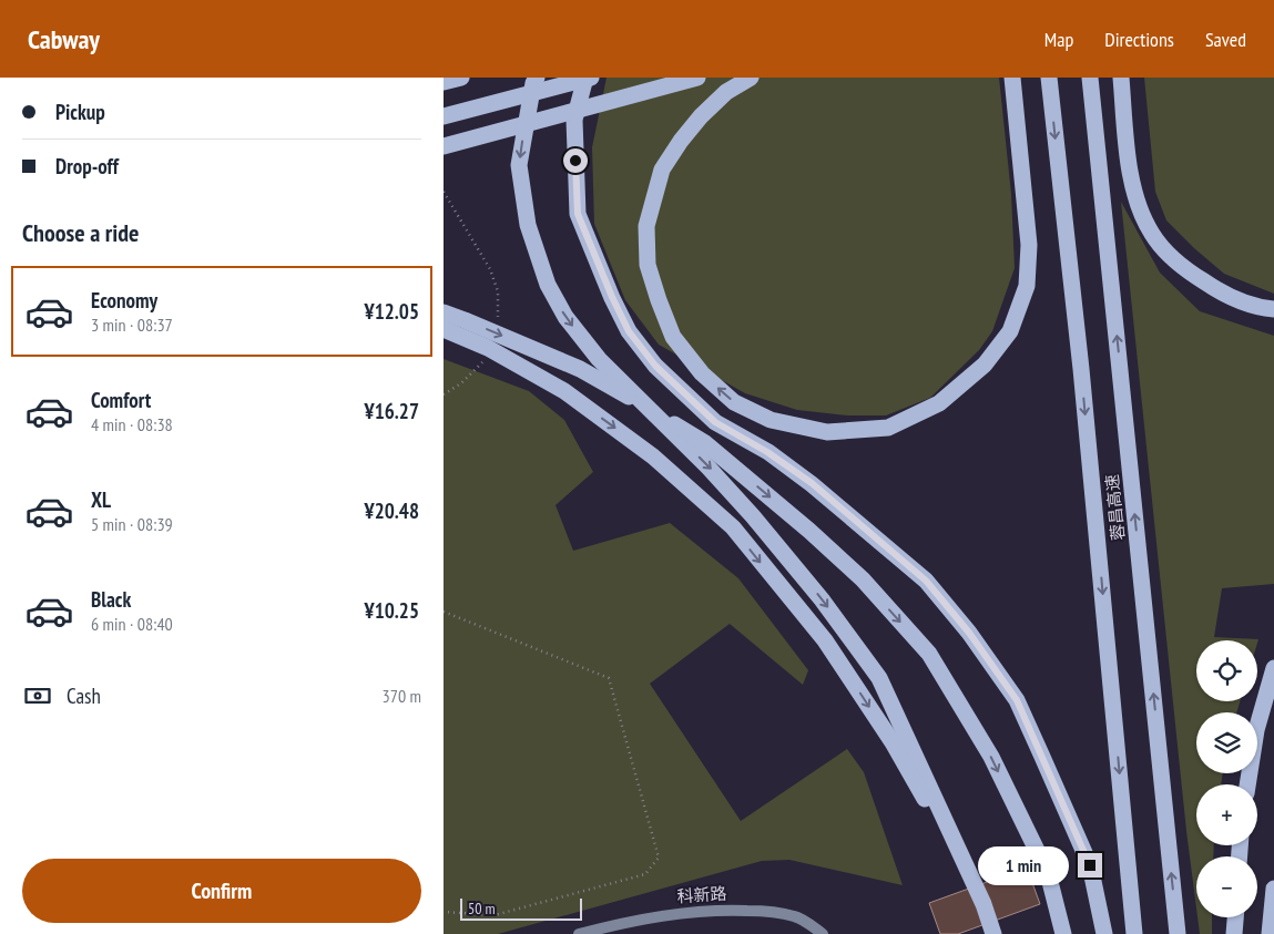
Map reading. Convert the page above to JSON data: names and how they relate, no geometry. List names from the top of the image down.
{
  "streets": {
    "highway": ["蓉昌高速"],
    "main road": ["科新路"]
  },
  "scale_bar": "50 m",
  "page": {
    "header": "Cabway",
    "nav": ["Map", "Directions", "Saved"],
    "banner": ["Pickup", "Drop-off"],
    "heading": "Choose a ride",
    "list": [
      {
        "name": "Economy",
        "note": "3 min · 08:37",
        "value": "¥12.05"
      },
      {
        "name": "Comfort",
        "note": "4 min · 08:38",
        "value": "¥16.27"
      },
      {
        "name": "XL",
        "note": "5 min · 08:39",
        "value": "¥20.48"
      },
      {
        "name": "Black",
        "note": "6 min · 08:40",
        "value": "¥10.25"
      }
    ],
    "map_buttons": ["+", "−"],
    "pay": ["Cash", "370 m"],
    "bubble": "1 min",
    "buttons": "Confirm",
    "scale": "50 m"
  }
}
